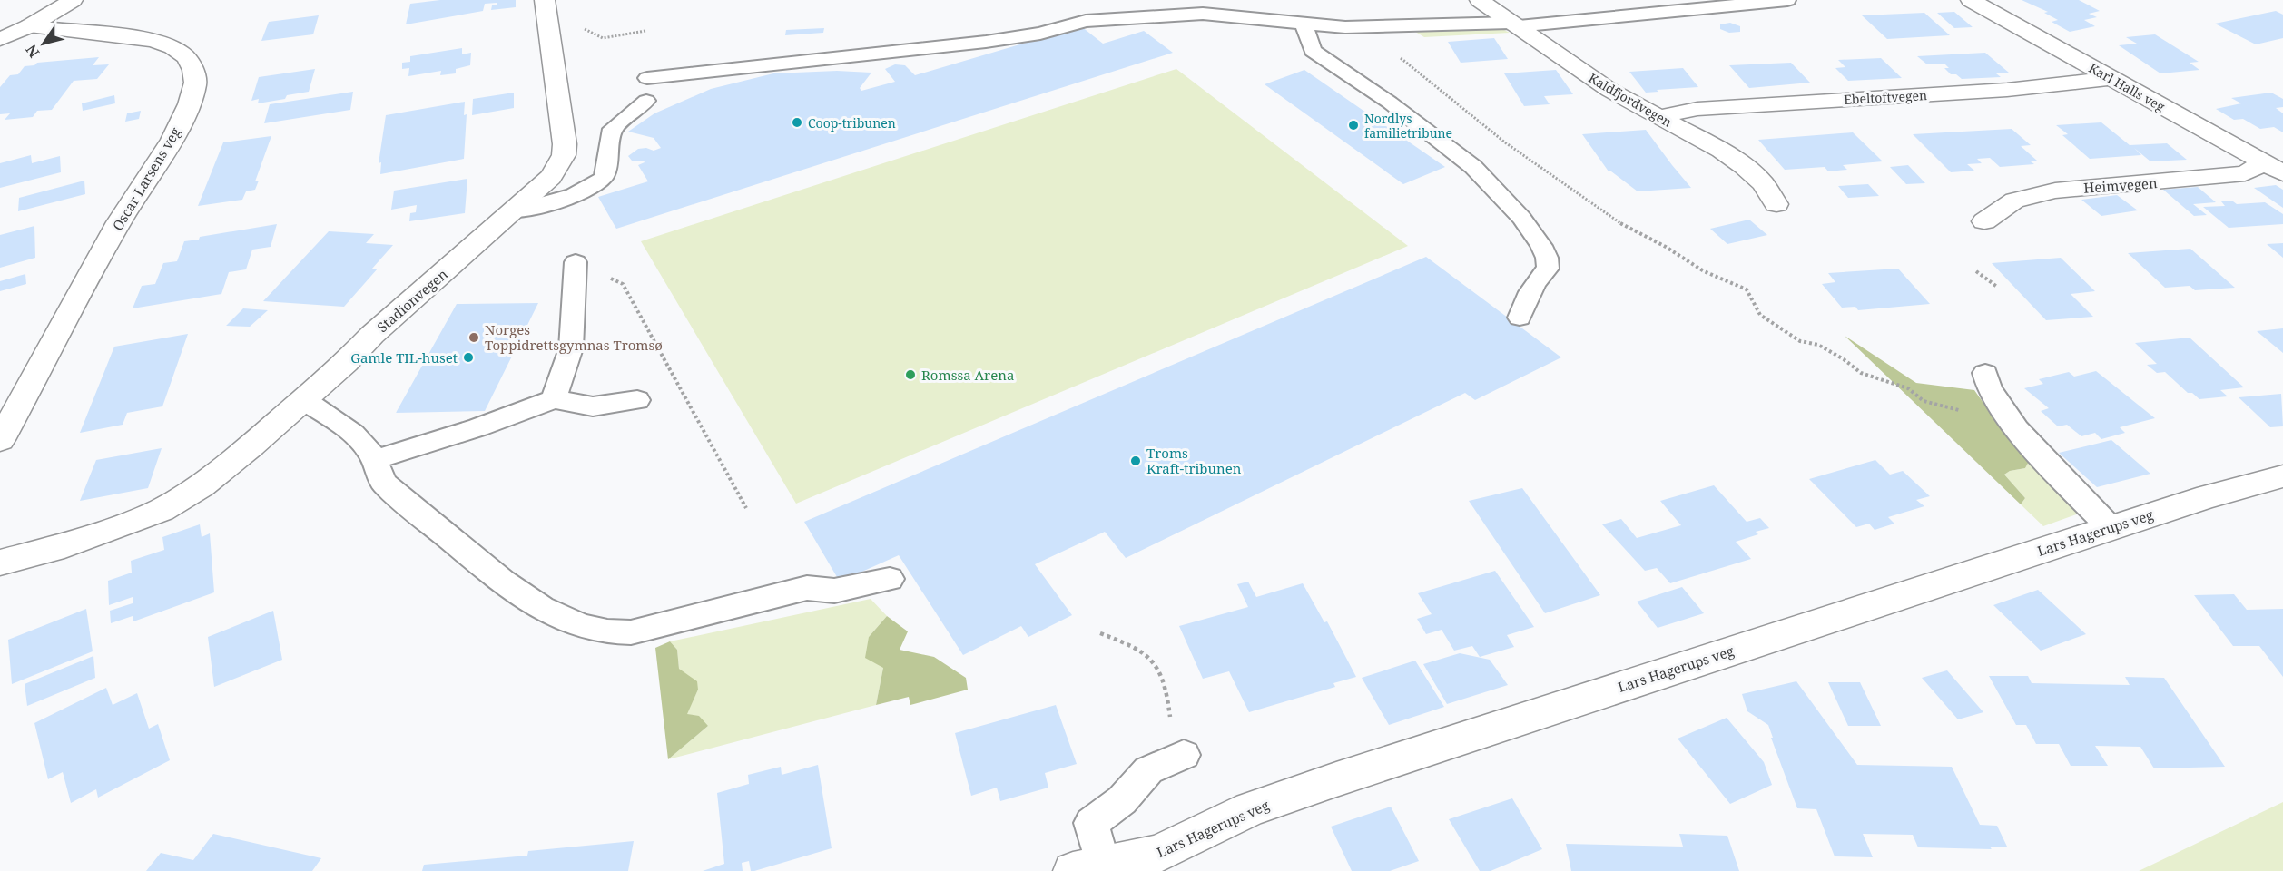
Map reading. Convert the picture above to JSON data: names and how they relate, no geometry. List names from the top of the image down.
{
  "streets": {
    "street": [
      "Karl Halls veg",
      "Ebeltoftvegen",
      "Kaldfjordvegen",
      "Oscar Larsens veg",
      "Heimvegen",
      "Stadionvegen",
      "Lars Hagerups veg"
    ]
  },
  "crossings": [
    ["Karl Halls veg", "Ebeltoftvegen"],
    ["Karl Halls veg", "Heimvegen"],
    ["Ebeltoftvegen", "Kaldfjordvegen"]
  ],
  "places": [
    "Coop-tribunen",
    "Nordlys familietribune",
    "Norges Toppidrettsgymnas Tromsø",
    "Gamle TIL-huset",
    "Romssa Arena",
    "Troms Kraft-tribunen"
  ],
  "north": "bottom left"
}
